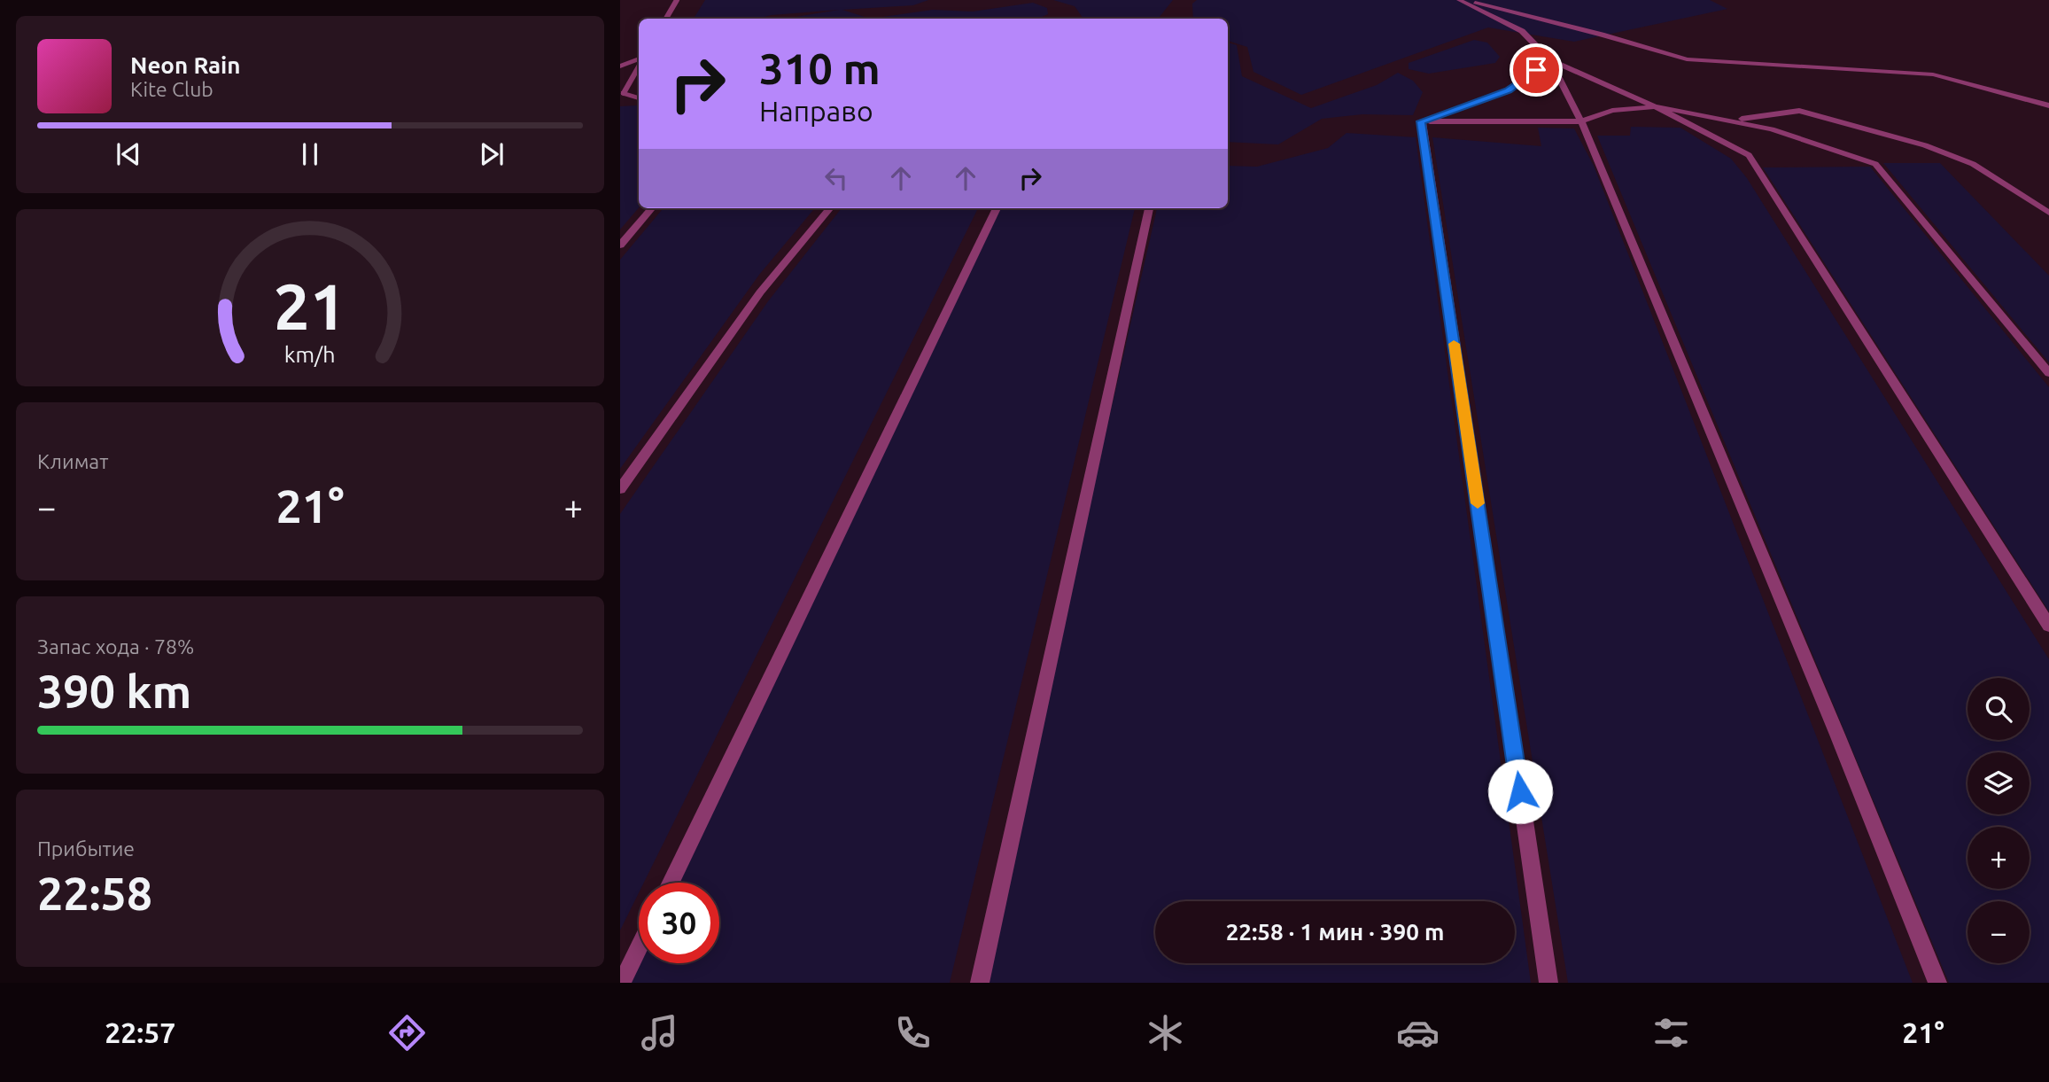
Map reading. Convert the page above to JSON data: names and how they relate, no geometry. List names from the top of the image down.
{
  "page": {
    "turn": ["310 m", "Направо"],
    "song": ["Neon Rain", "Kite Club"],
    "tile": [
      "Климат",
      ["Запас хода · 78%", "390 km"],
      ["Прибытие", "22:58"]
    ],
    "heat": ["−", "21°", "+"],
    "map_buttons": ["+", "−"],
    "limit": "30",
    "trip": "22:58 · 1 мин · 390 m",
    "tabs": ["22:57", "21°"],
    "gauge": ["21", "km/h"]
  }
}
